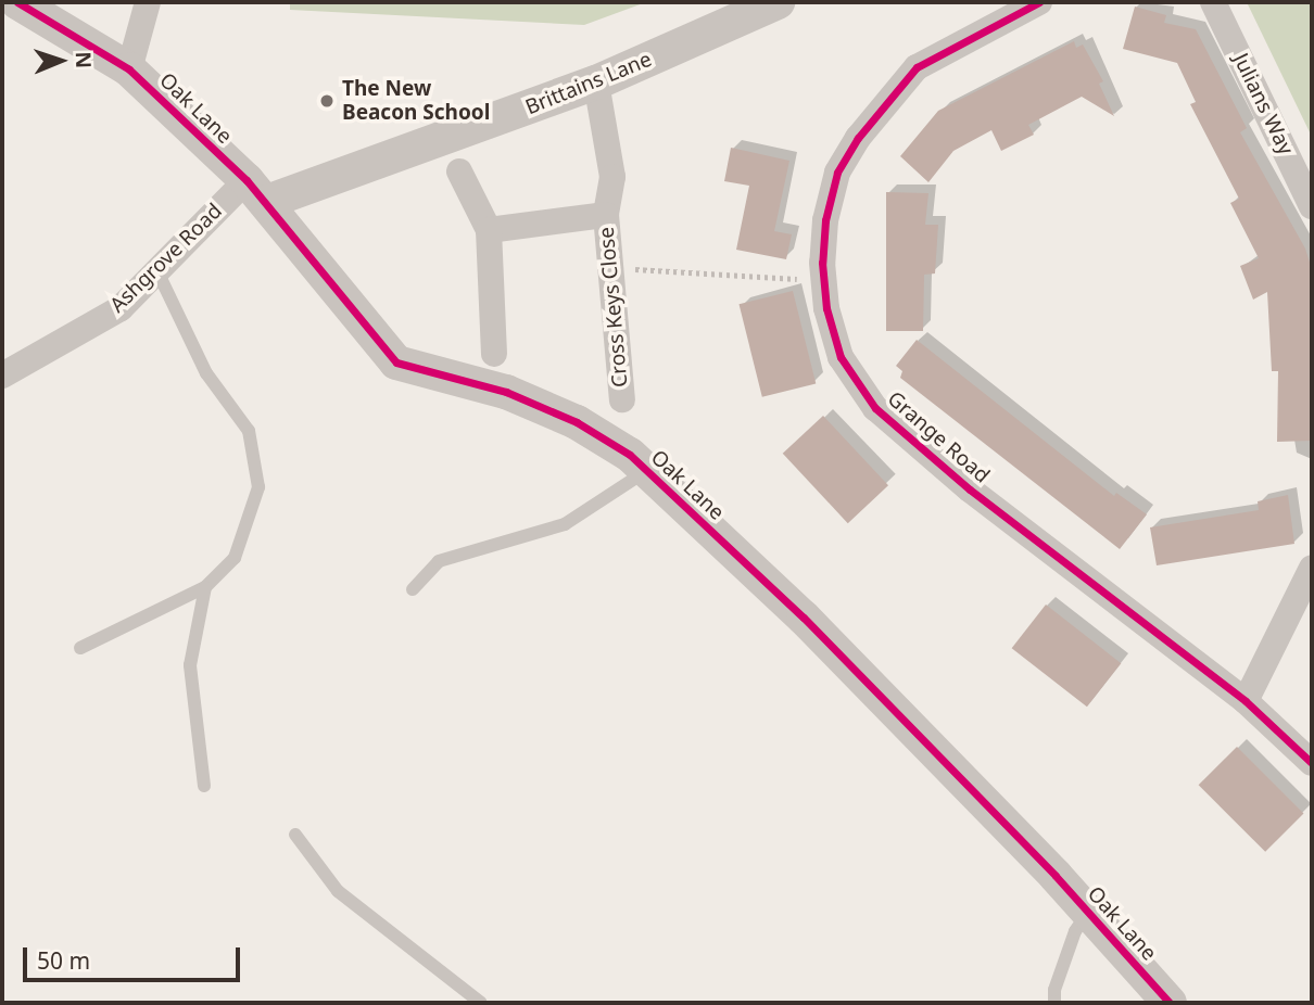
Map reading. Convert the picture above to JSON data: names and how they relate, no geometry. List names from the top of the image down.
{
  "streets": {
    "street": [
      "Brittains Lane",
      "Julians Way",
      "Oak Lane",
      "Ashgrove Road",
      "Cross Keys Close",
      "Grange Road"
    ]
  },
  "crossings": [
    ["Brittains Lane", "Oak Lane"],
    ["Brittains Lane", "Ashgrove Road"],
    ["Brittains Lane", "Cross Keys Close"],
    ["Oak Lane", "Ashgrove Road"]
  ],
  "places": ["The New Beacon School"],
  "scale_bar": "50 m",
  "north": "right"
}
